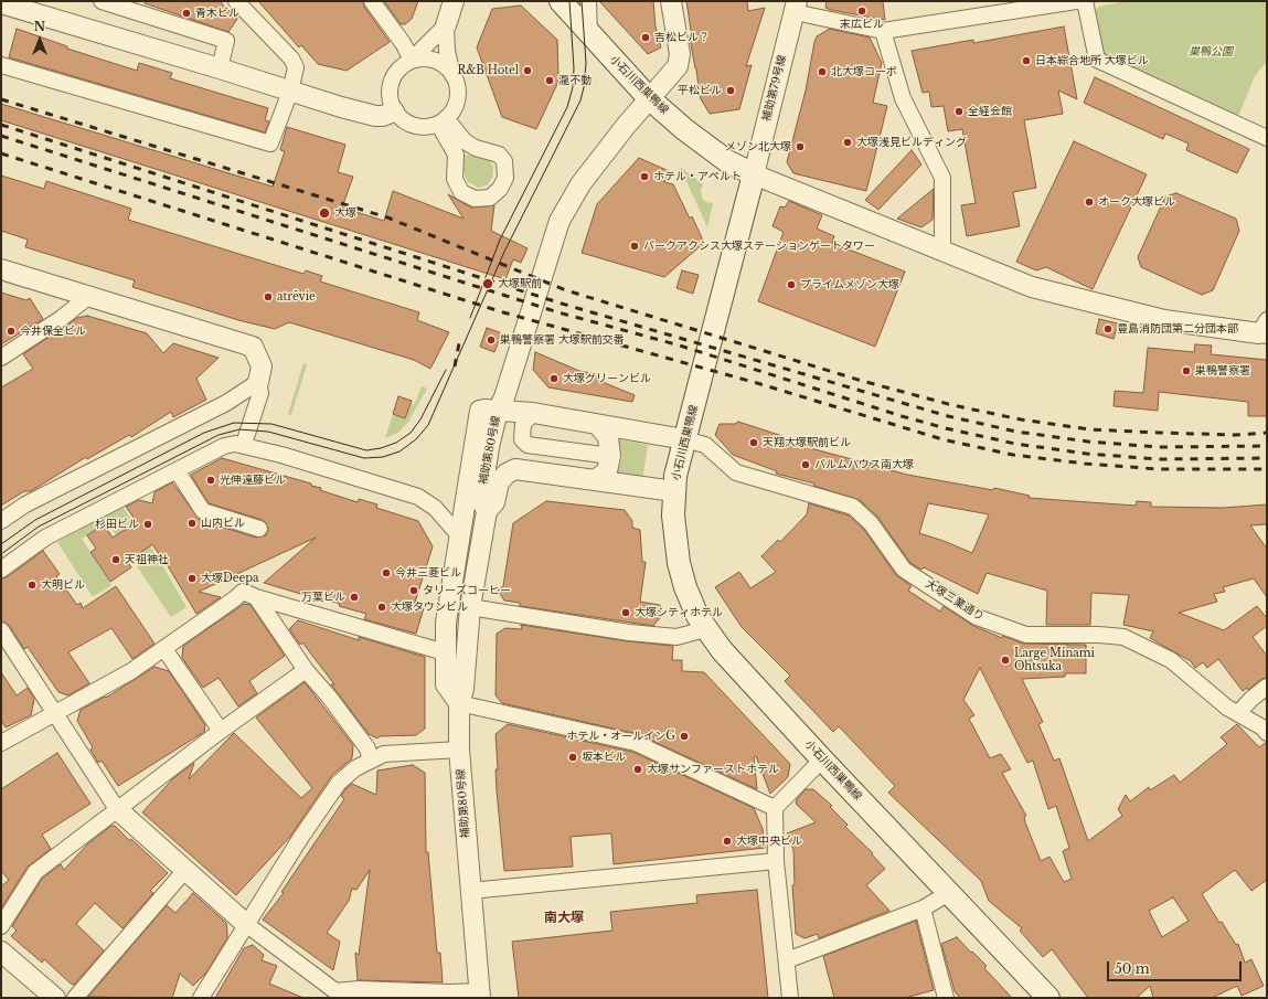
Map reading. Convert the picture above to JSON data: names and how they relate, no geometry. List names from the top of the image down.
{
  "streets": {
    "main road": ["小石川西巣鴨線"],
    "street": ["補助第79号線", "補助第80号線", "大塚三業通り"]
  },
  "crossings": [
    ["小石川西巣鴨線", "補助第79号線"],
    ["小石川西巣鴨線", "補助第80号線"],
    ["小石川西巣鴨線", "大塚三業通り"]
  ],
  "districts": ["南大塚"],
  "parks": ["巣鴨公園"],
  "places": [
    "末広ビル",
    "青木ビル",
    "吉松ビル？",
    "日本綜合地所 大塚ビル",
    "R&B Hotel",
    "北大塚コーポ",
    "瀧不動",
    "平松ビル",
    "全経会館",
    "大塚浅見ビルディング",
    "メゾン北大塚",
    "ホテル・アペルト",
    "オーク大塚ビル",
    "大塚",
    "パークアクシス大塚ステーションゲートタワー",
    "大塚駅前",
    "プライムメゾン大塚",
    "atrēvie",
    "豊島消防団第二分団本部",
    "今井保全ビル",
    "巣鴨警察署 大塚駅前交番",
    "巣鴨警察署",
    "大塚グリーンビル",
    "天翔大塚駅前ビル",
    "パルムハウス南大塚",
    "光伸遠藤ビル",
    "山内ビル",
    "杉田ビル",
    "天祖神社",
    "今井三菱ビル",
    "大塚Deepa",
    "大明ビル",
    "タリーズコーヒー",
    "万葉ビル",
    "大塚タウンビル",
    "大塚シティホテル",
    "Large Minami Ohtsuka",
    "ホテル・オールインG",
    "坂本ビル",
    "大塚サンファーストホテル",
    "大塚中央ビル"
  ],
  "scale_bar": "50 m",
  "north": "top"
}
